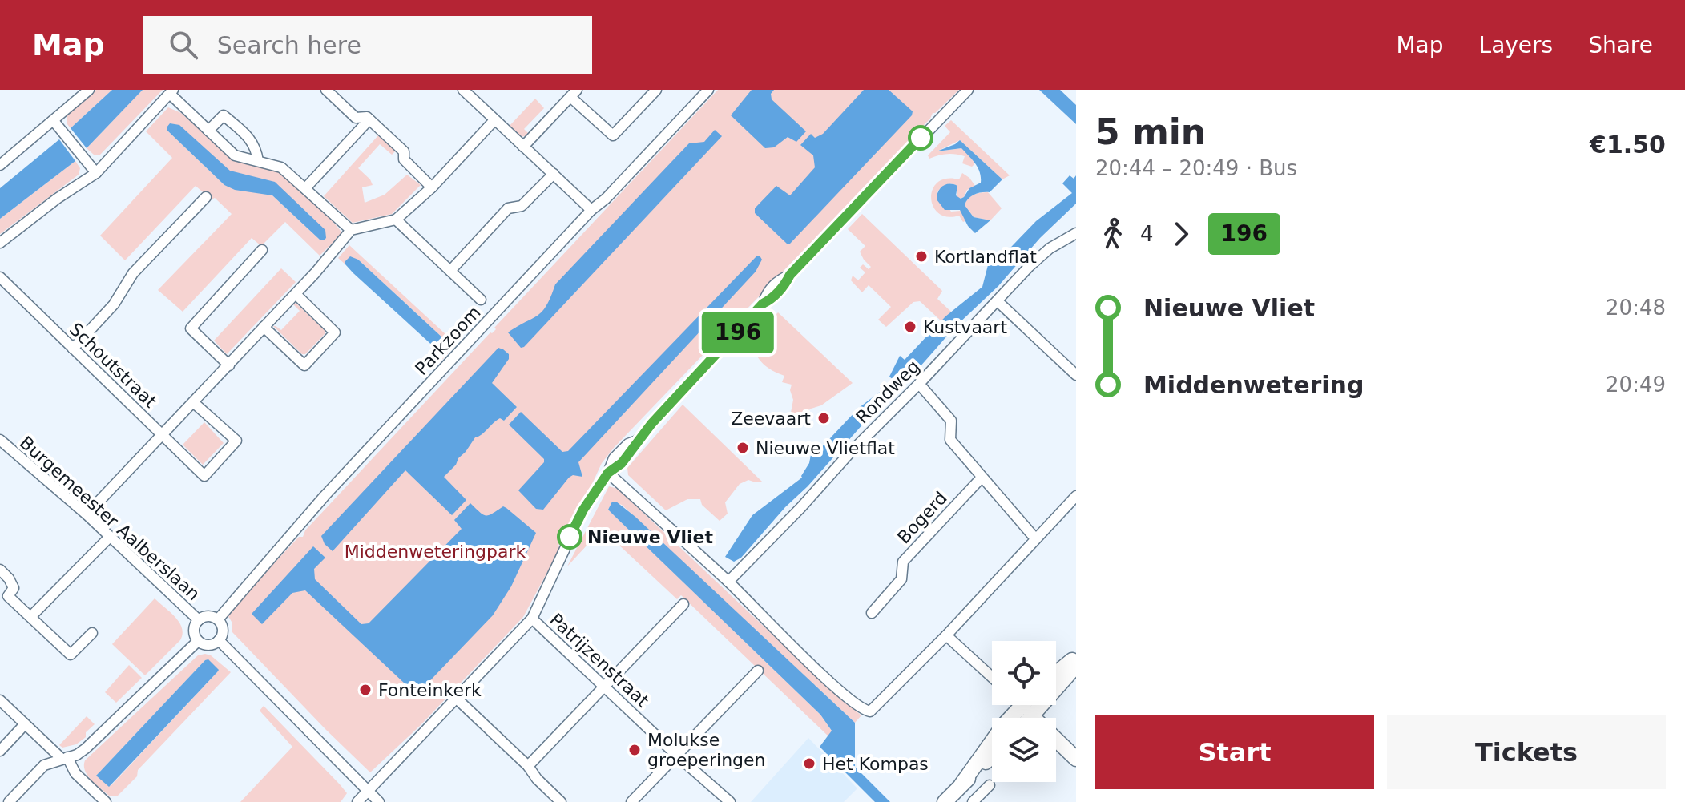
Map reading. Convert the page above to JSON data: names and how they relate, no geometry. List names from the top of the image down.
{
  "streets": {
    "street": [
      "Parkzoom",
      "Schoutstraat",
      "Rondweg",
      "Bogerd",
      "Burgemeester Aalberslaan",
      "Patrijzenstraat"
    ]
  },
  "crossings": [
    ["Parkzoom", "Burgemeester Aalberslaan"]
  ],
  "parks": ["Middenweteringpark"],
  "places": [
    "Kortlandflat",
    "Kustvaart",
    "Zeevaart",
    "Nieuwe Vlietflat",
    "Nieuwe Vliet",
    "Fonteinkerk",
    "Molukse groeperingen",
    "Het Kompas"
  ],
  "lines": ["bus line 196"],
  "page": {
    "header": "Map",
    "search": "Search here",
    "nav": ["Map", "Layers", "Share"],
    "on_map": "196",
    "heading": ["5 min", "20:44 – 20:49 · Bus", "€1.50"],
    "legs": ["4", "196"],
    "list": [
      {
        "name": "Nieuwe Vliet",
        "value": "20:48"
      },
      {
        "name": "Middenwetering",
        "value": "20:49"
      }
    ],
    "buttons": ["Start", "Tickets"]
  }
}
